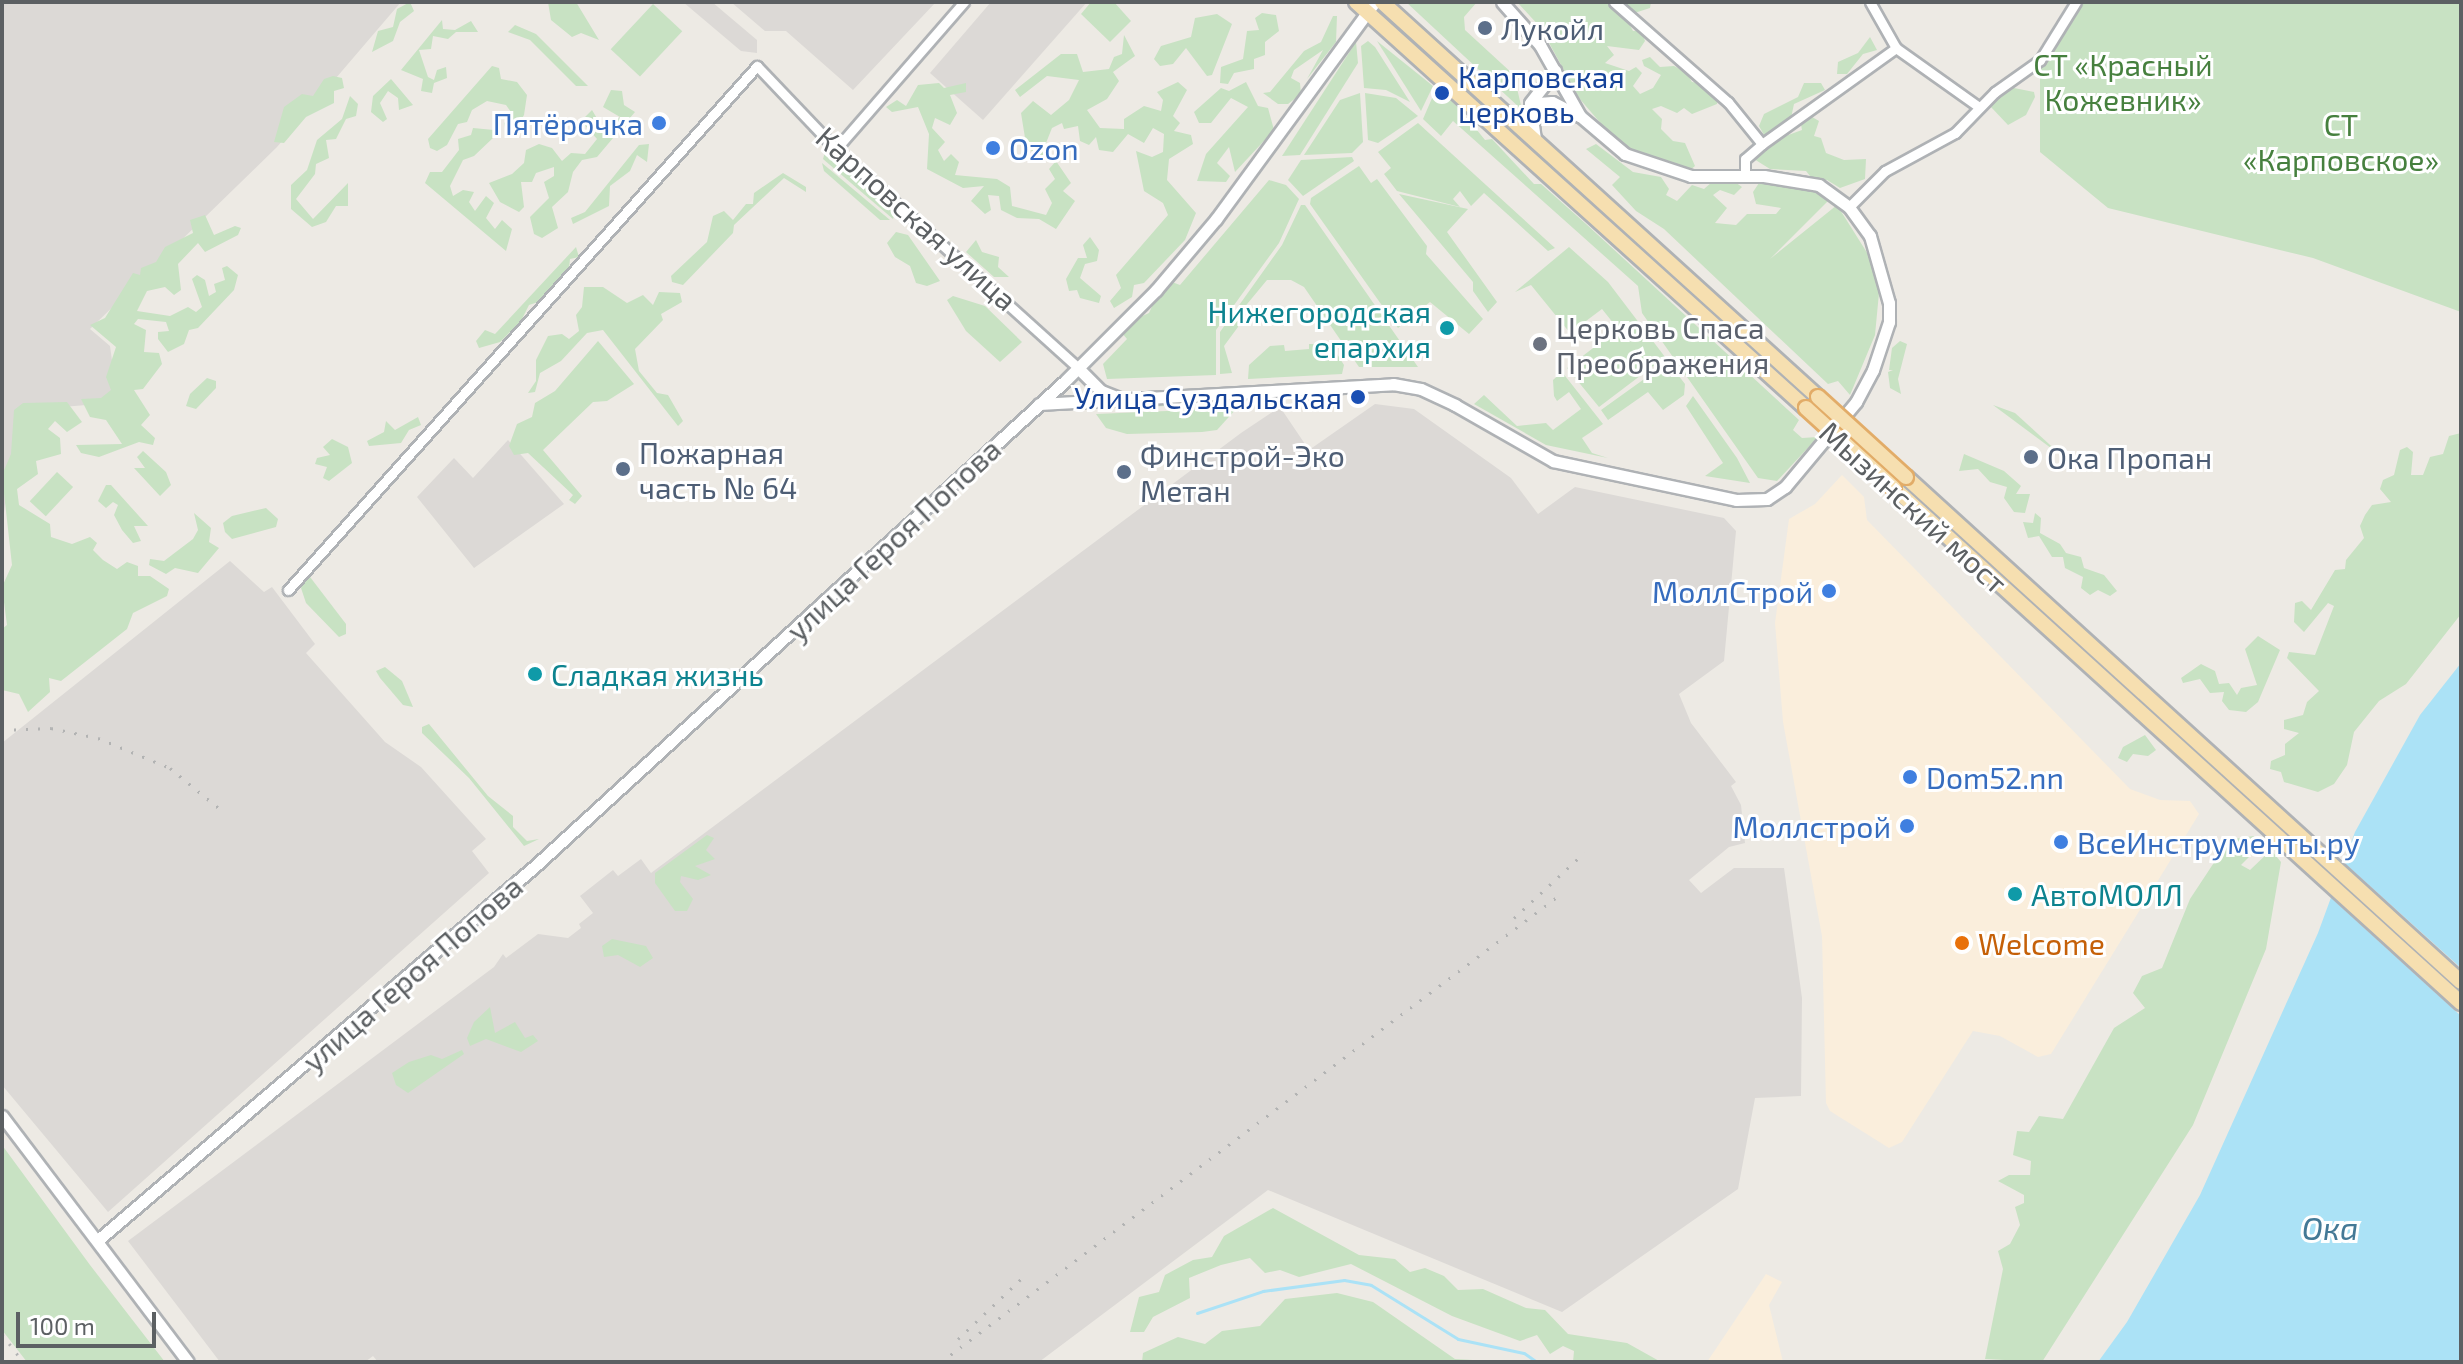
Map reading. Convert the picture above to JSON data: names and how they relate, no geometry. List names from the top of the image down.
{
  "streets": {
    "main road": ["Мызинский мост"],
    "street": ["Карповская улица", "улица Героя Попова"]
  },
  "crossings": [
    ["Карповская улица", "улица Героя Попова"],
    ["Мызинский мост", "улица Героя Попова"]
  ],
  "water": ["Ока"],
  "parks": ["СТ «Красный Кожевник»", "СТ «Карповское»"],
  "places": [
    "Лукойл",
    "Карповская церковь",
    "Пятёрочка",
    "Ozon",
    "Нижегородская епархия",
    "Церковь Спаса Преображения",
    "Улица Суздальская",
    "Ока Пропан",
    "Пожарная часть № 64",
    "Финстрой-Эко Метан",
    "МоллСтрой",
    "Сладкая жизнь",
    "Dom52.nn",
    "Моллcтрой",
    "ВсеИнструменты.ру",
    "АвтоМОЛЛ",
    "Welcome"
  ],
  "scale_bar": "100 m"
}
